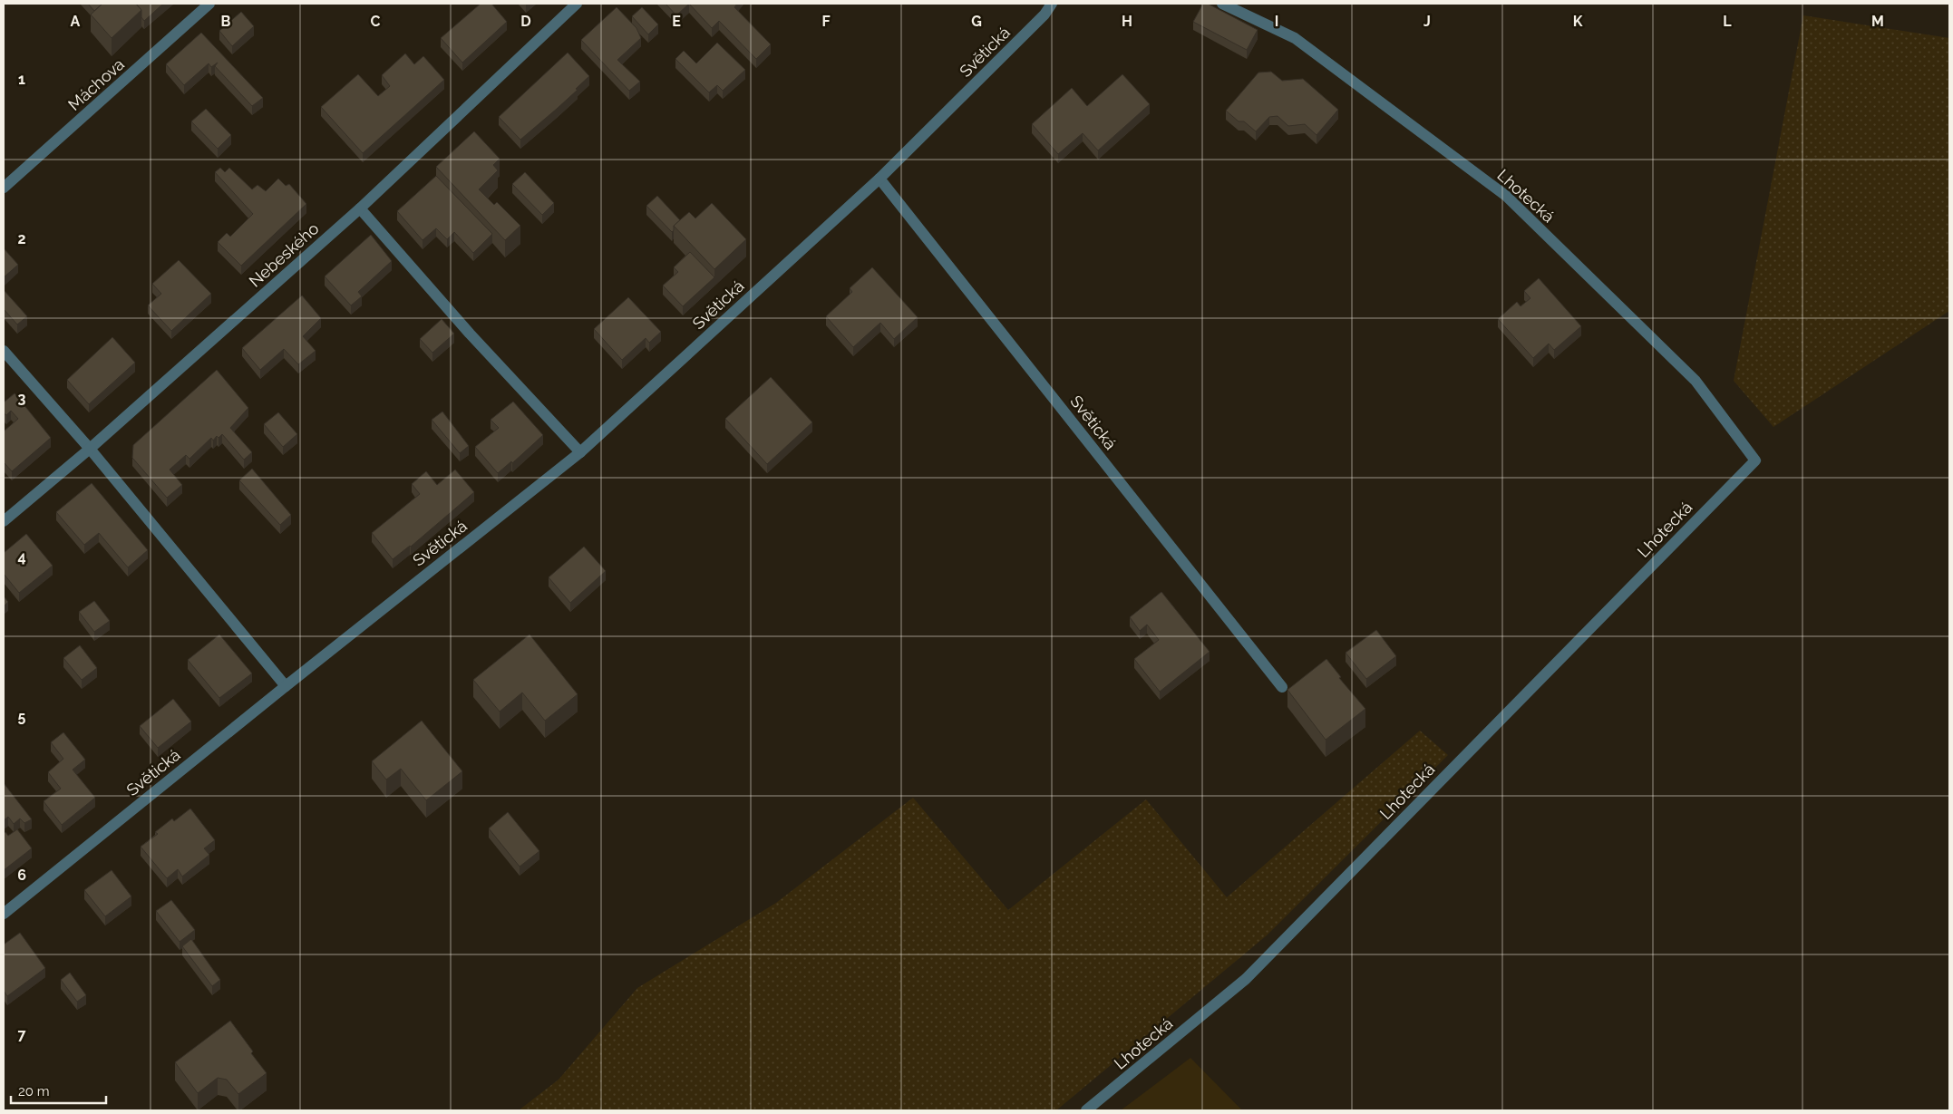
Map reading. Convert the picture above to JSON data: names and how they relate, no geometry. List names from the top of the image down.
{
  "streets": {
    "street": [
      "Světická",
      "Máchova",
      "Lhotecká",
      "Nebeského"
    ]
  },
  "scale_bar": "20 m",
  "grid": {
    "columns": [
      "A",
      "B",
      "C",
      "D",
      "E",
      "F",
      "G",
      "H",
      "I",
      "J",
      "K",
      "L",
      "M"
    ],
    "rows": [
      "1",
      "2",
      "3",
      "4",
      "5",
      "6",
      "7"
    ]
  }
}
